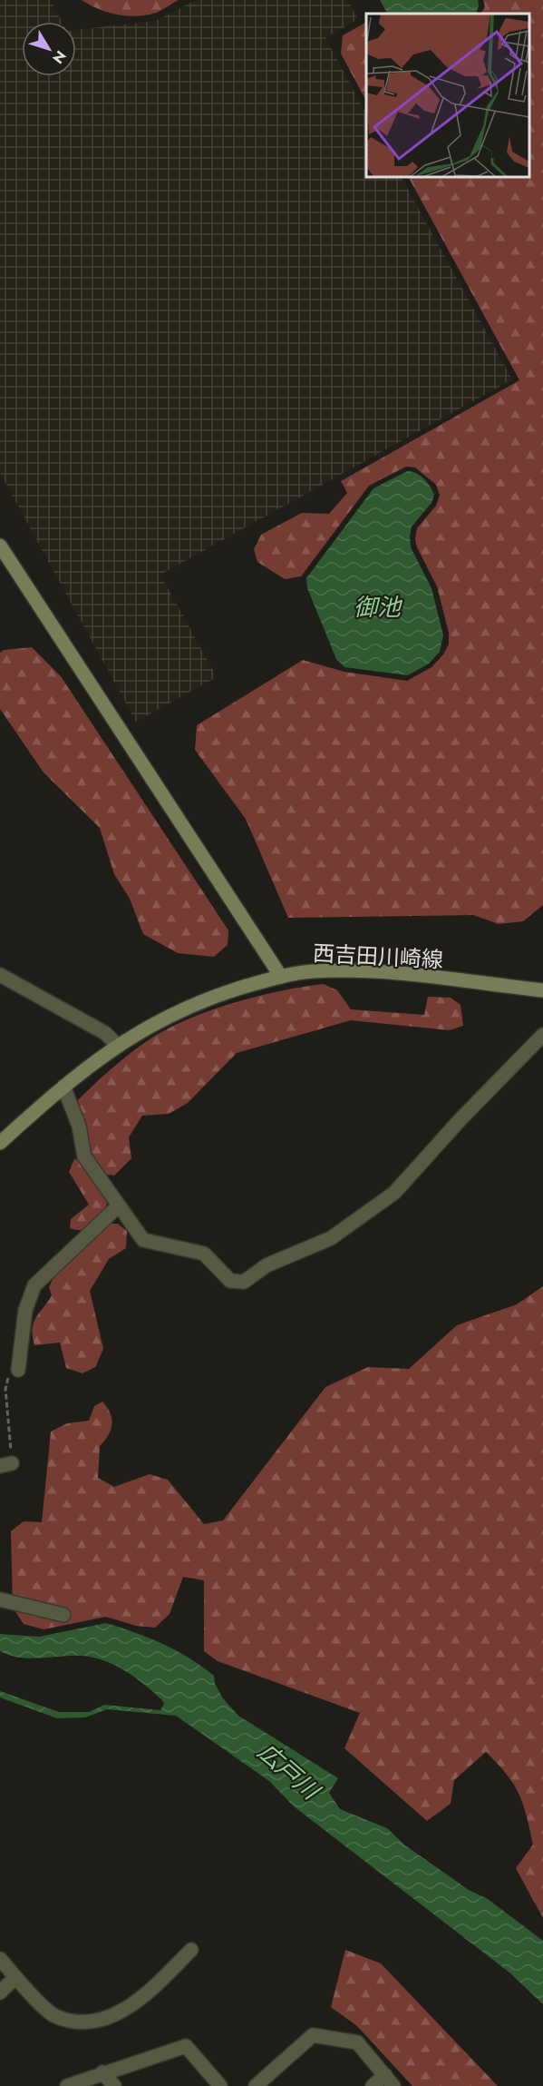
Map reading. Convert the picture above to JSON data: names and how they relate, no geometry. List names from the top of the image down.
{
  "streets": {
    "main road": ["西吉田川崎線"]
  },
  "water": ["御池", "広戸川"],
  "north": "bottom right"
}
